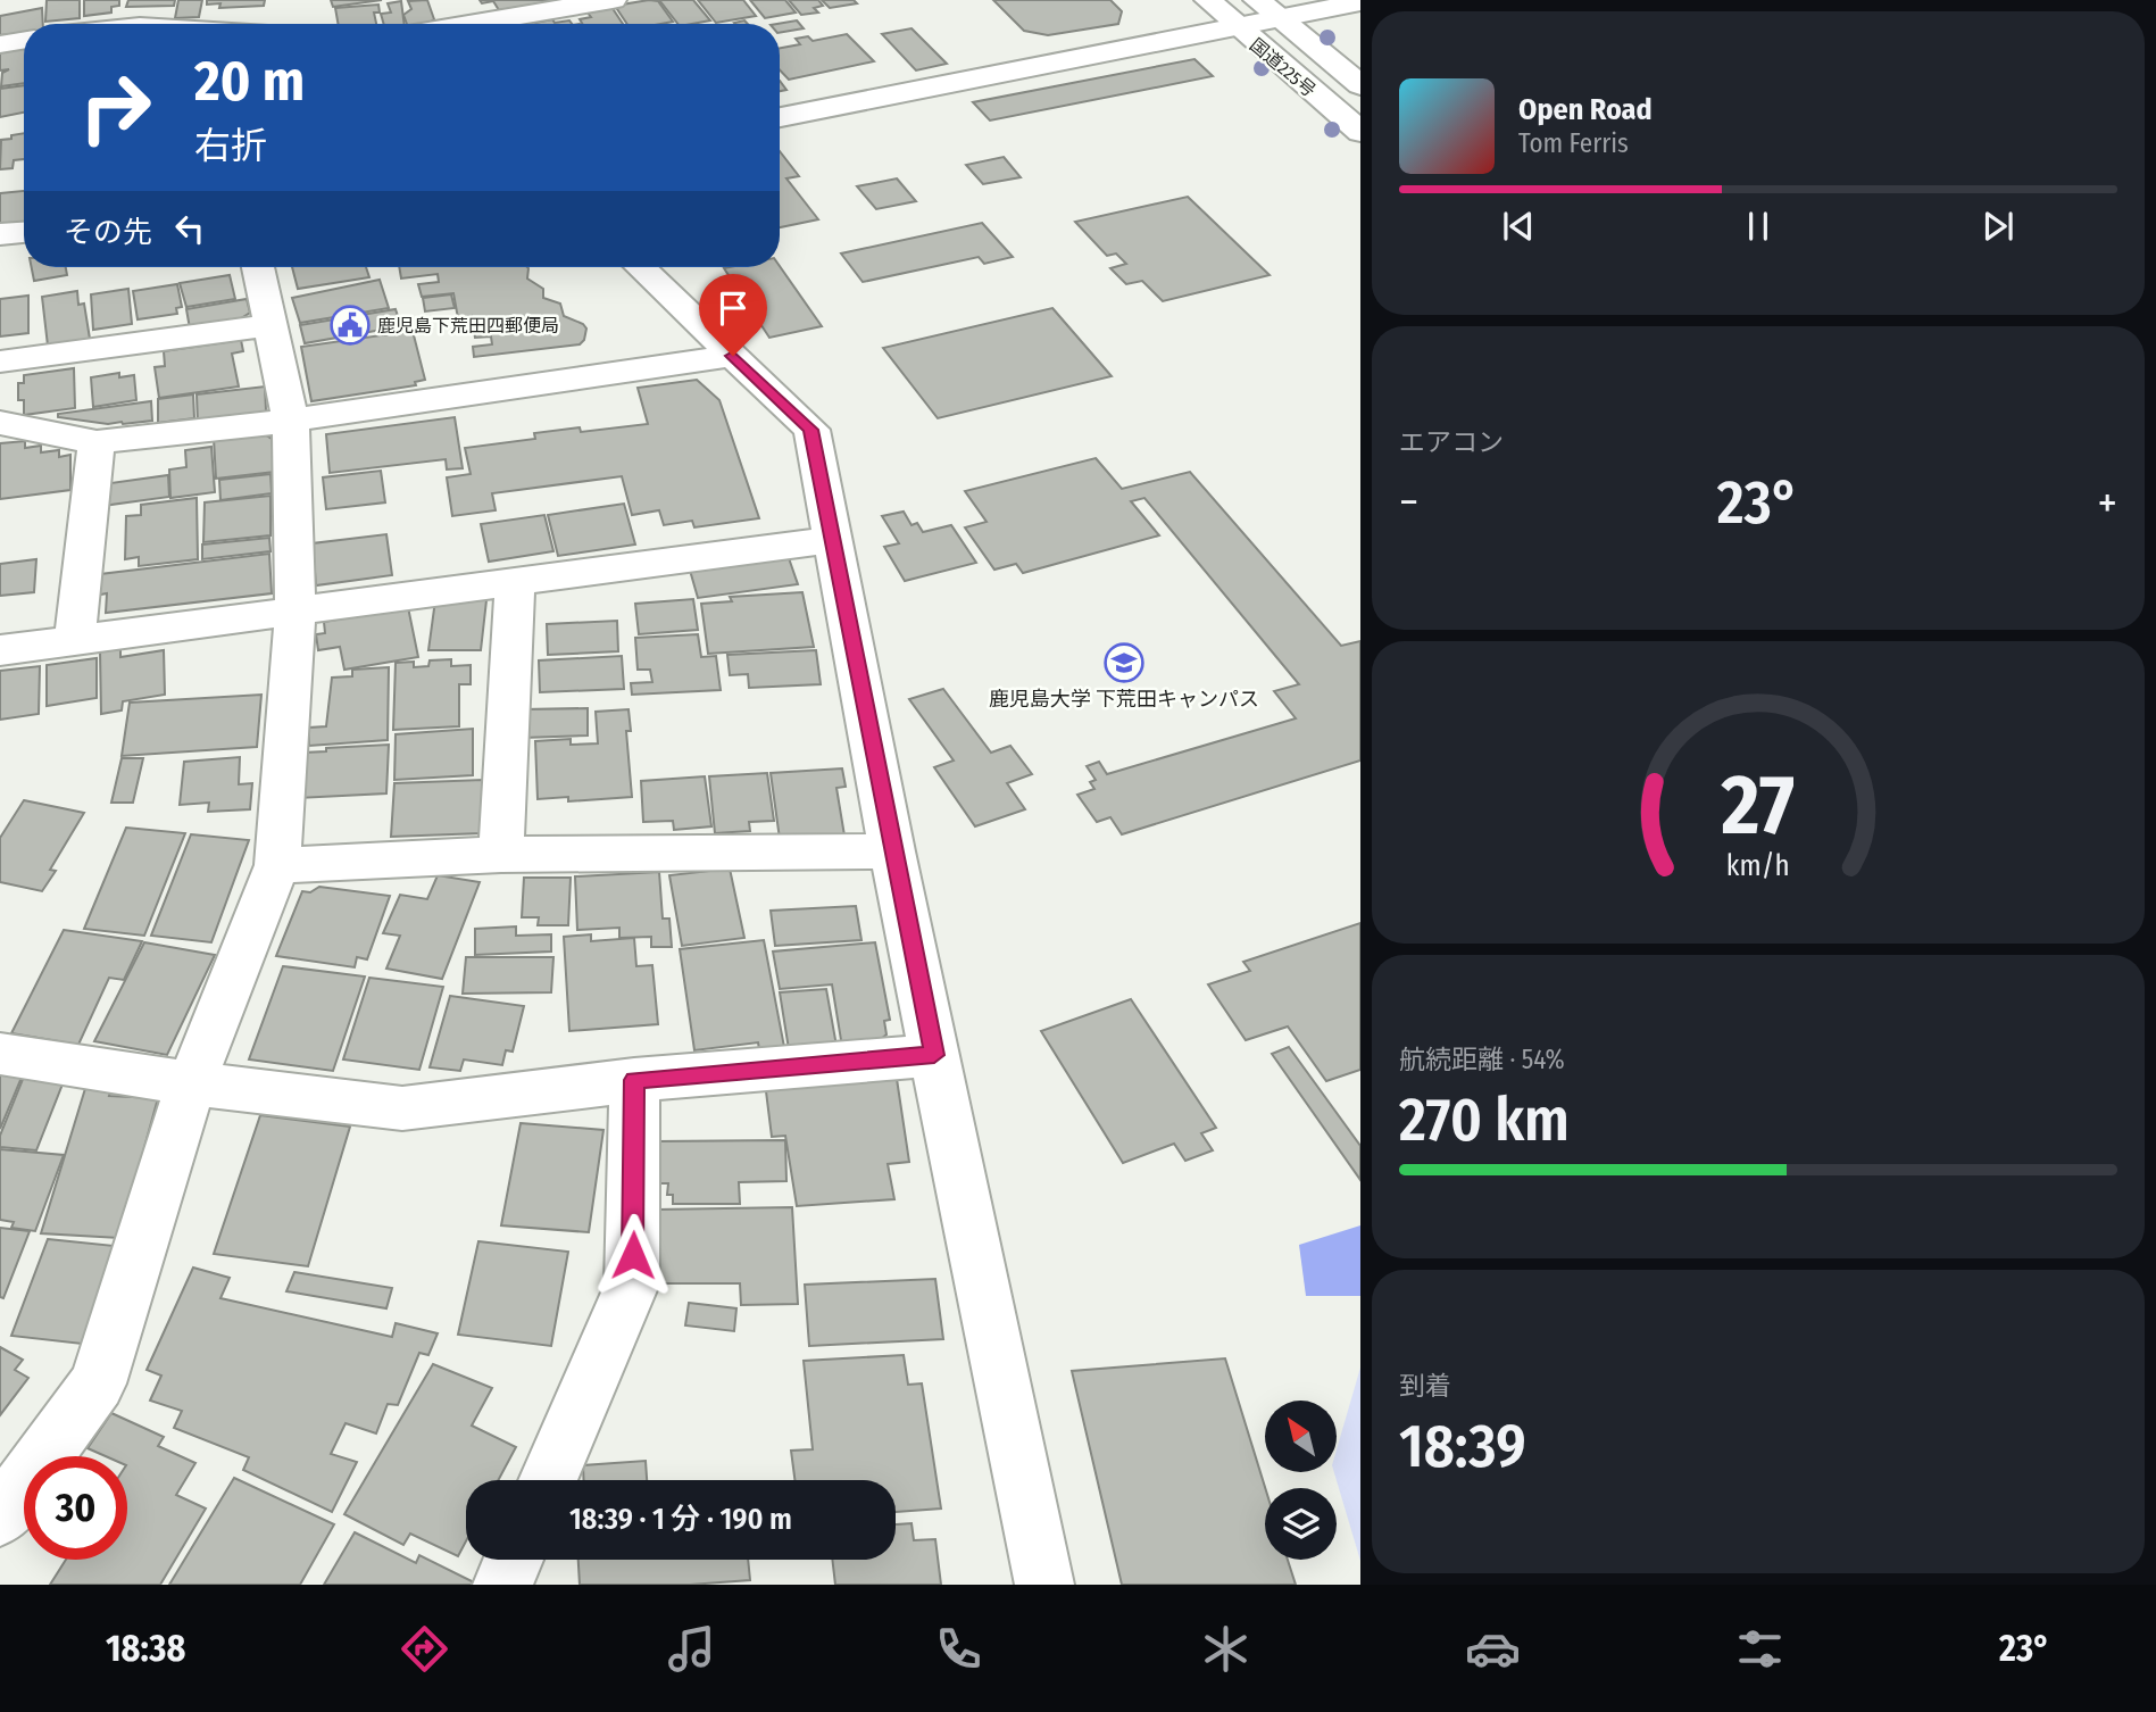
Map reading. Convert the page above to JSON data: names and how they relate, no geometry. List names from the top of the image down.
{
  "streets": {
    "main road": ["国道225号"]
  },
  "places": {
    "public building": ["鹿児島下荒田四郵便局"],
    "school or university": ["鹿児島大学 下荒田キャンパス"]
  },
  "north": "top left",
  "page": {
    "turn": ["20 m", "右折"],
    "song": ["Open Road", "Tom Ferris"],
    "then": "その先",
    "tile": [
      "エアコン",
      ["航続距離 · 54%", "270 km"],
      ["到着", "18:39"]
    ],
    "heat": ["−", "23°", "+"],
    "limit": "30",
    "trip": "18:39 · 1 分 · 190 m",
    "tabs": ["18:38", "23°"],
    "gauge": ["27", "km/h"]
  }
}
